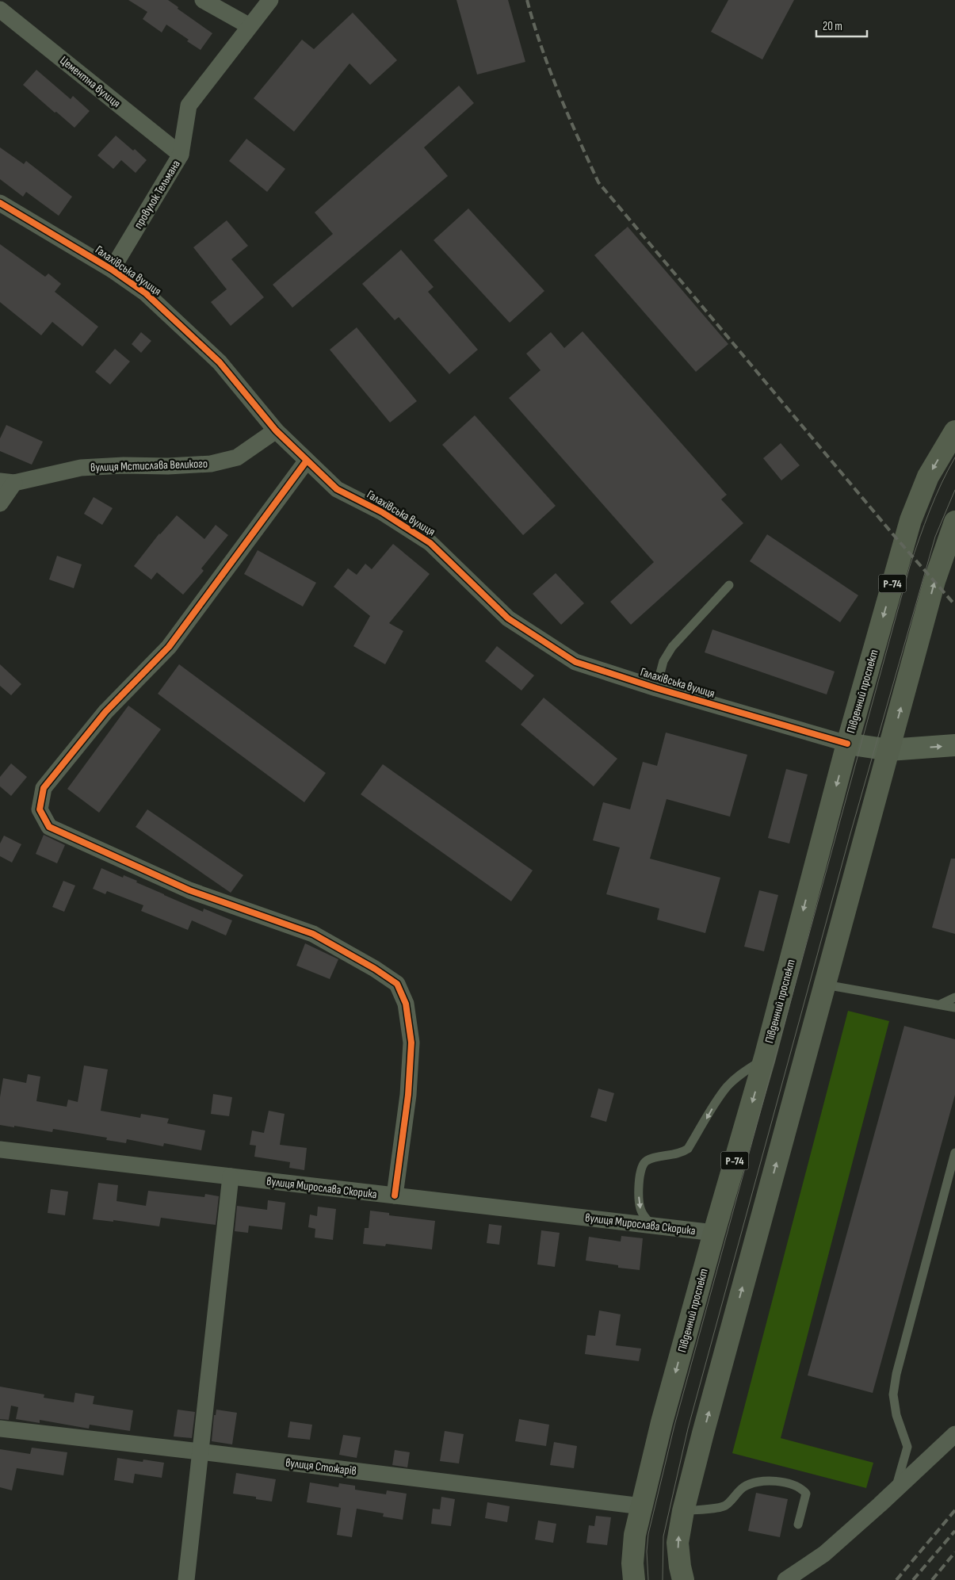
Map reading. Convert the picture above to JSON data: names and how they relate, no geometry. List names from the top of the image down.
{
  "streets": {
    "main road": ["Р-74", "Південний проспект"],
    "street": [
      "Цементна вулиця",
      "провулок Тельмана",
      "Галахівська вулиця",
      "вулиця Мстислава Великого",
      "вулиця Мирослава Скорика",
      "вулиця Стожарів"
    ]
  },
  "crossings": [
    ["Цементна вулиця", "провулок Тельмана"],
    ["провулок Тельмана", "Галахівська вулиця"],
    ["Галахівська вулиця", "вулиця Мстислава Великого"],
    ["Галахівська вулиця", "Південний проспект"],
    ["Південний проспект", "вулиця Мирослава Скорика"],
    ["Південний проспект", "вулиця Стожарів"]
  ],
  "scale_bar": "20 m"
}
